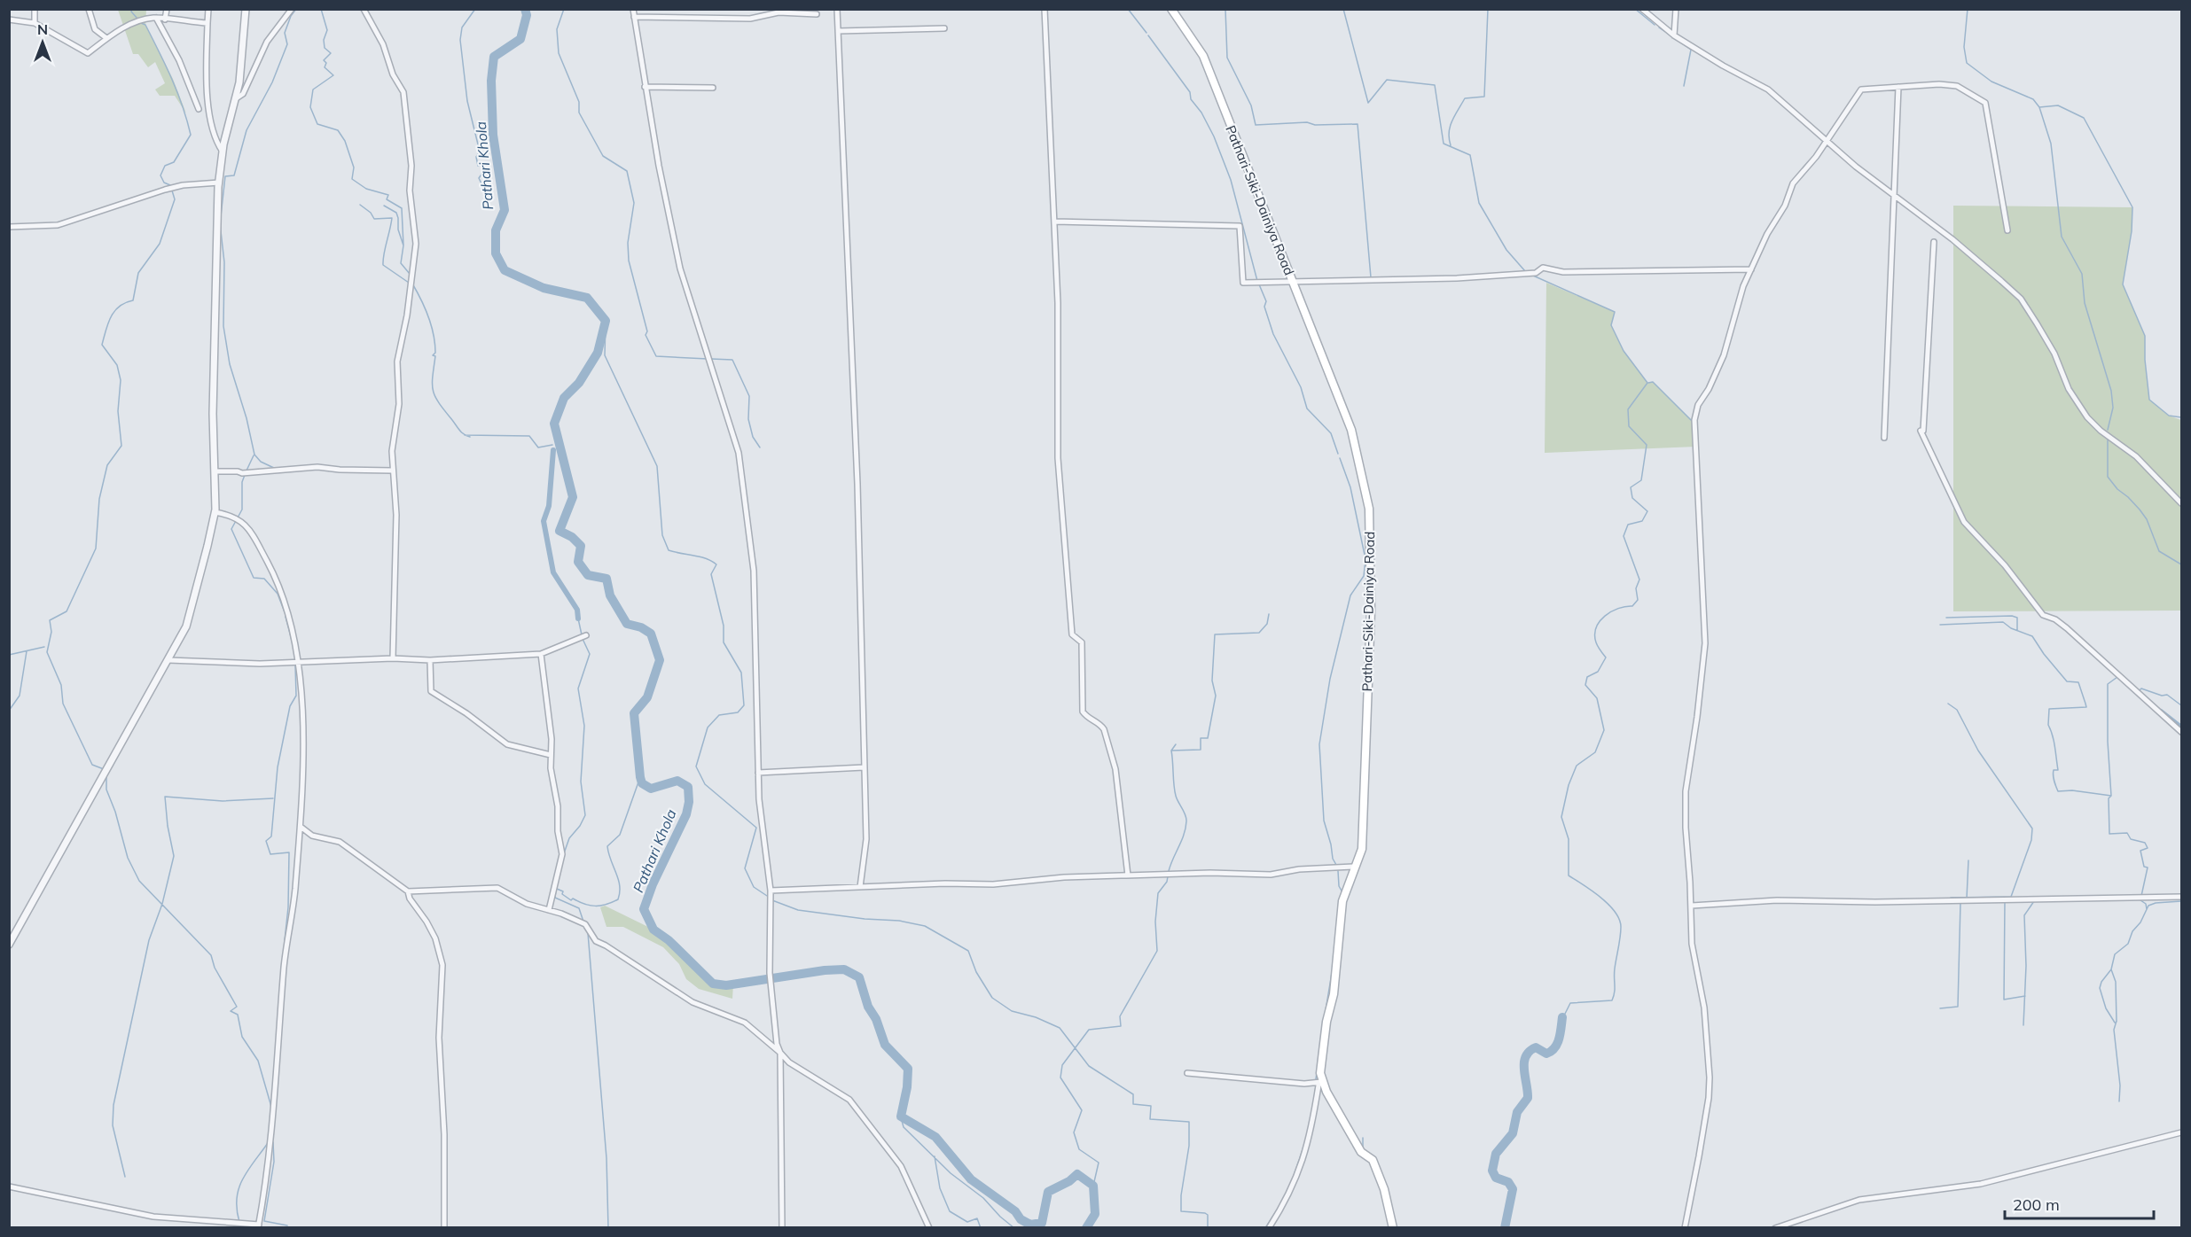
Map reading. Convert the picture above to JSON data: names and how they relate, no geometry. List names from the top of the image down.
{
  "streets": {
    "main road": ["Pathari-Siki-Dainiya Road"]
  },
  "water": ["Pathari Khola"],
  "scale_bar": "200 m",
  "north": "top"
}
